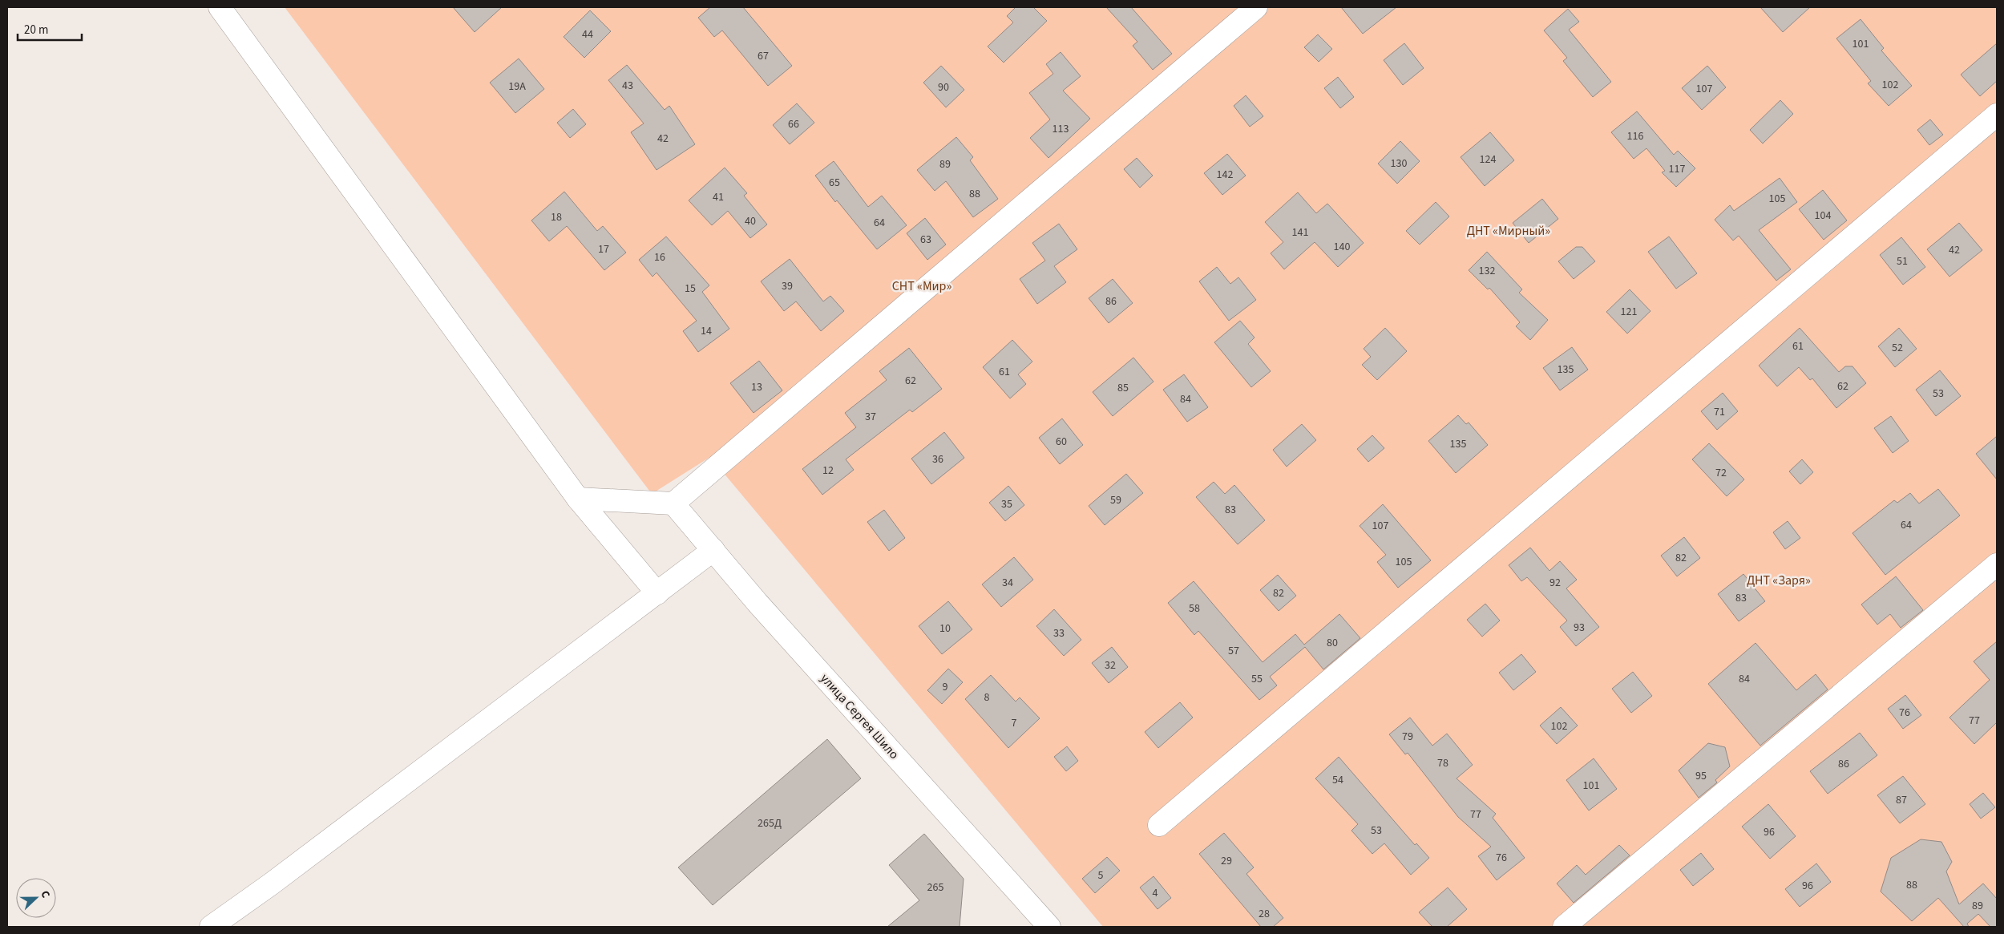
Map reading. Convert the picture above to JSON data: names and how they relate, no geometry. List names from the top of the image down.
{
  "streets": {
    "street": ["улица Сергея Шило"]
  },
  "parks": ["ДНТ «Мирный»", "СНТ «Мир»", "ДНТ «Заря»"],
  "house_numbers": [
    "44",
    "101",
    "67",
    "102",
    "43",
    "19А",
    "90",
    "107",
    "66",
    "113",
    "116",
    "42",
    "124",
    "130",
    "89",
    "117",
    "142",
    "65",
    "88",
    "41",
    "105",
    "104",
    "18",
    "40",
    "64",
    "141",
    "63",
    "140",
    "17",
    "42",
    "16",
    "51",
    "132",
    "39",
    "15",
    "86",
    "121",
    "14",
    "61",
    "52",
    "135",
    "61",
    "62",
    "62",
    "13",
    "85",
    "53",
    "84",
    "71",
    "37",
    "60",
    "135",
    "36",
    "12",
    "72",
    "59",
    "35",
    "83",
    "64",
    "107",
    "82",
    "105",
    "34",
    "92",
    "82",
    "83",
    "58",
    "93",
    "10",
    "33",
    "80",
    "57",
    "32",
    "55",
    "84",
    "9",
    "8",
    "76",
    "77",
    "7",
    "102",
    "79",
    "78",
    "86",
    "95",
    "54",
    "101",
    "87",
    "77",
    "265Д",
    "53",
    "96",
    "76",
    "29",
    "5",
    "88",
    "96",
    "265",
    "4",
    "89",
    "28"
  ],
  "scale_bar": "20 m",
  "north": "right"
}
